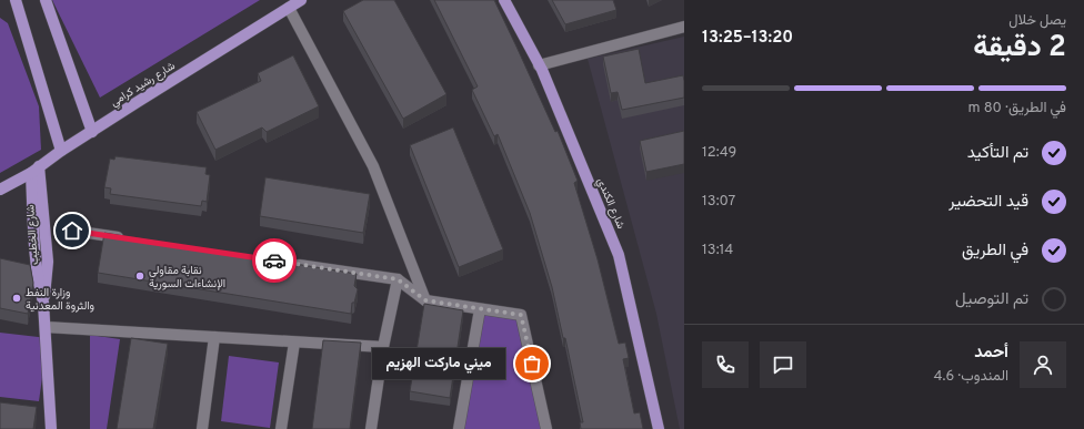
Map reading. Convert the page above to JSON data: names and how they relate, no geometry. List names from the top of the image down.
{
  "streets": {
    "main road": ["شارع رشيد كرامي", "شارع الكندي", "شارع الخطيب"]
  },
  "crossings": [
    ["شارع رشيد كرامي", "شارع الخطيب"]
  ],
  "places": ["نقابة مقاولي الإنشاءات السورية", "وزارة النفط والثروة المعدنية", "ميني ماركت الهزيم"],
  "page": {
    "heading": ["2 دقيقة", "يصل خلال", "13:20–13:25"],
    "panel": ["أحمد", "المندوب · 4.6"],
    "bar": "في الطريق · 80 m",
    "list": [
      ["تم التأكيد", "12:49"],
      ["قيد التحضير", "13:07"],
      ["في الطريق", "13:14"],
      "تم التوصيل"
    ],
    "bubble": "ميني ماركت الهزيم"
  }
}
